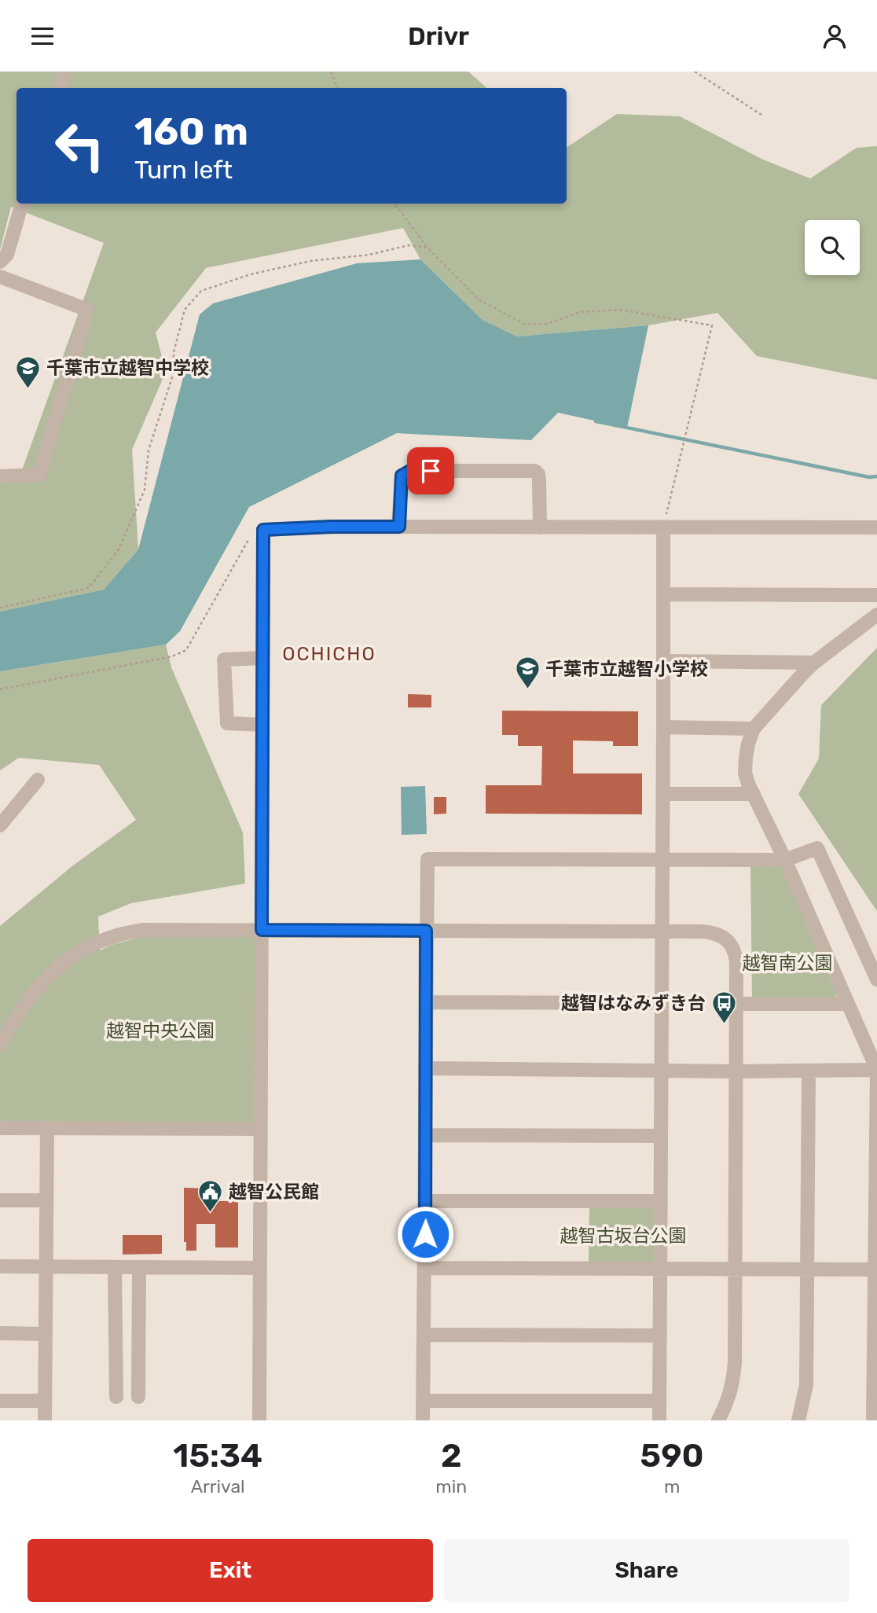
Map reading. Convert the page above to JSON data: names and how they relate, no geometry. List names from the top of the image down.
{
  "districts": ["OCHICHO"],
  "parks": ["越智南公園", "越智中央公園", "越智古坂台公園"],
  "places": {
    "school or university": ["千葉市立越智中学校", "千葉市立越智小学校"],
    "bus stop": ["越智はなみずき台"],
    "public building": ["越智公民館"]
  },
  "page": {
    "header": "Drivr",
    "turn": ["160 m", "Turn left"],
    "eta": [
      "15:34",
      "Arrival",
      "2",
      "min",
      "590",
      "m"
    ],
    "buttons": ["Exit", "Share"]
  }
}
